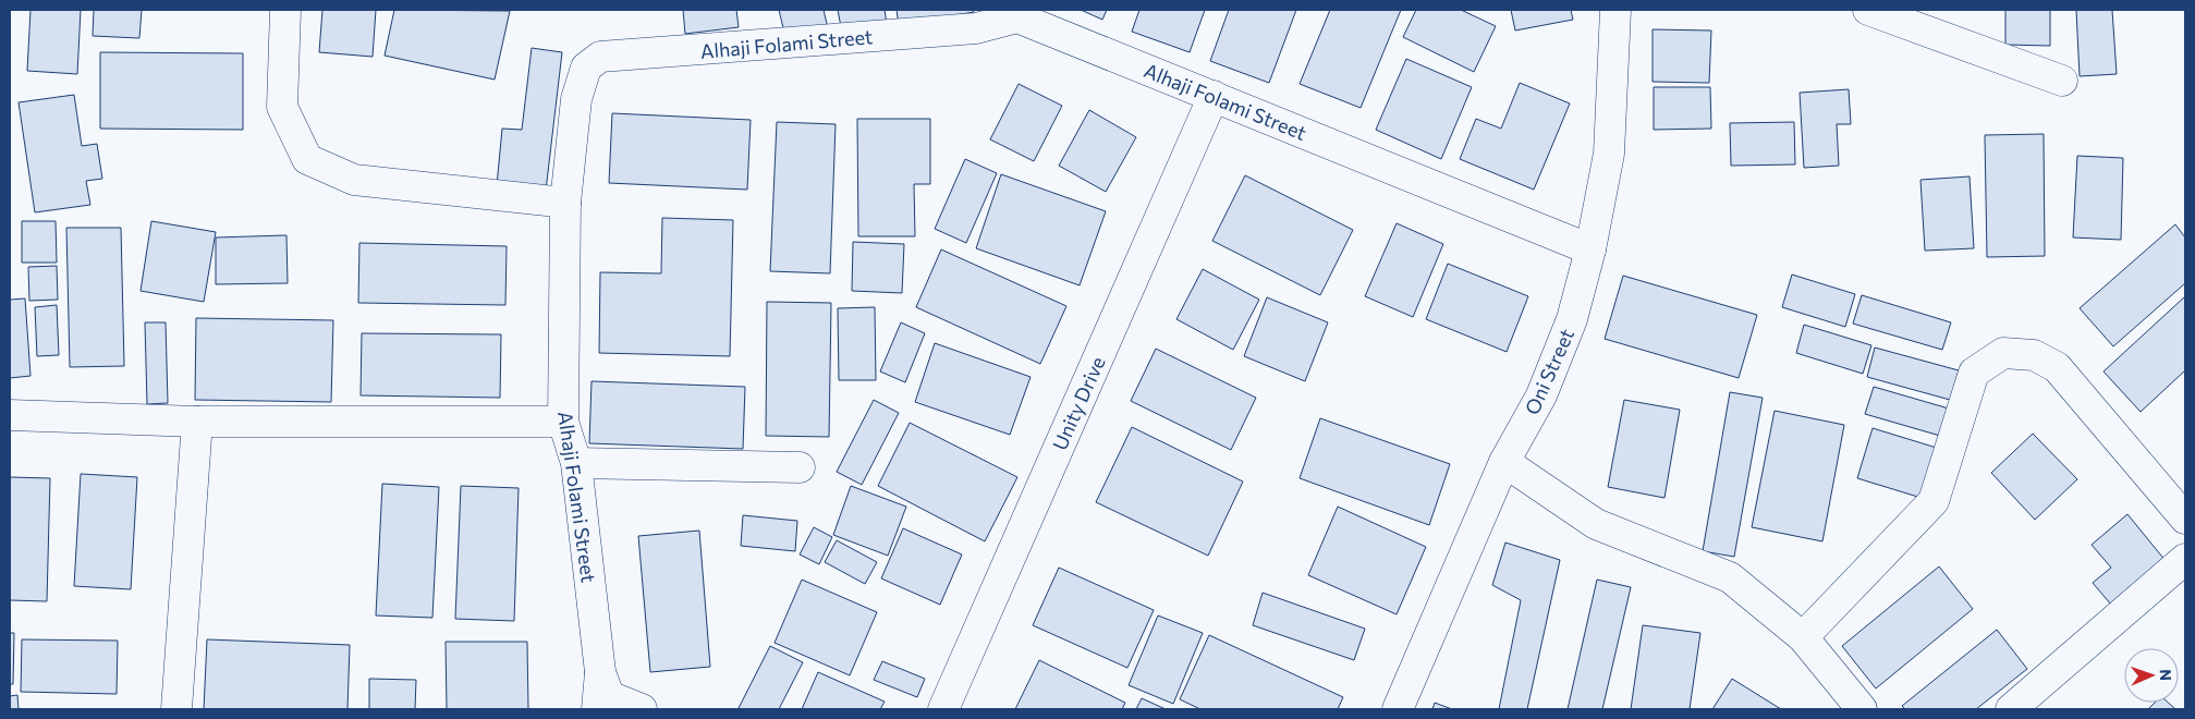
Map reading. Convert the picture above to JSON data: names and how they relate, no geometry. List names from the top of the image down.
{
  "streets": {
    "street": ["Alhaji Folami Street", "Oni Street", "Unity Drive"]
  },
  "crossings": [
    ["Alhaji Folami Street", "Oni Street"],
    ["Alhaji Folami Street", "Unity Drive"]
  ],
  "north": "right"
}
